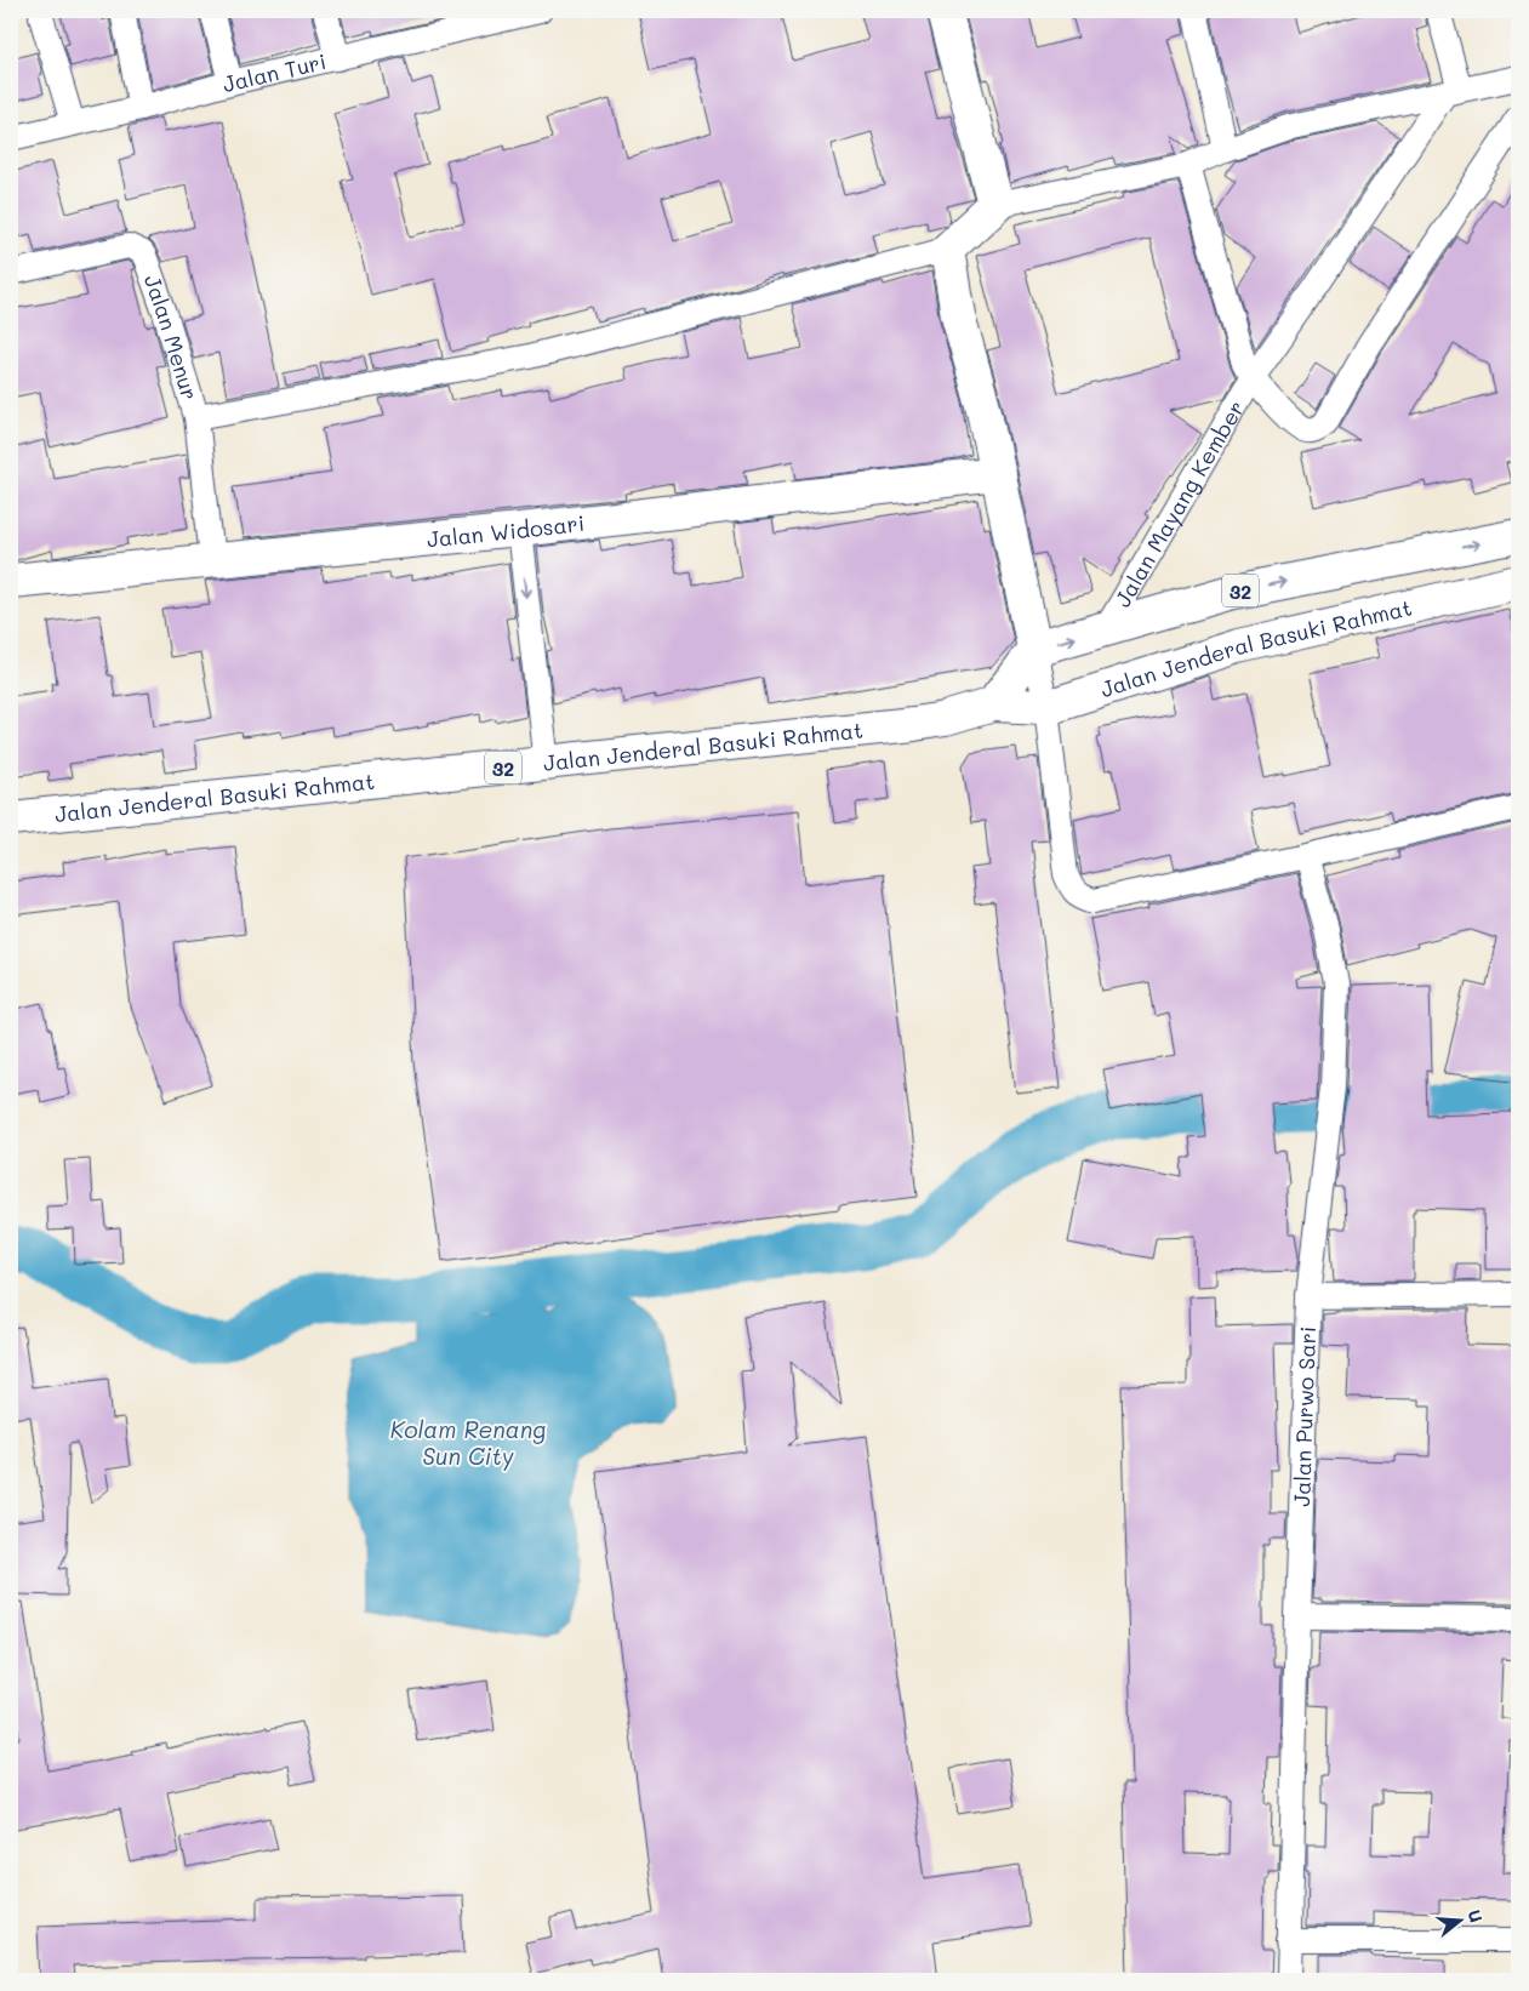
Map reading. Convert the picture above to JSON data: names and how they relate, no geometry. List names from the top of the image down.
{
  "streets": {
    "main road": ["Jalan Widosari", "32", "Jalan Jenderal Basuki Rahmat"],
    "street": [
      "Jalan Turi",
      "Jalan Menur",
      "Jalan Mayang Kember",
      "Jalan Purwo Sari"
    ]
  },
  "crossings": [
    ["Jalan Menur", "Jalan Widosari"],
    ["Jalan Mayang Kember", "32"]
  ],
  "water": ["Kolam Renang Sun City"],
  "north": "right"
}
